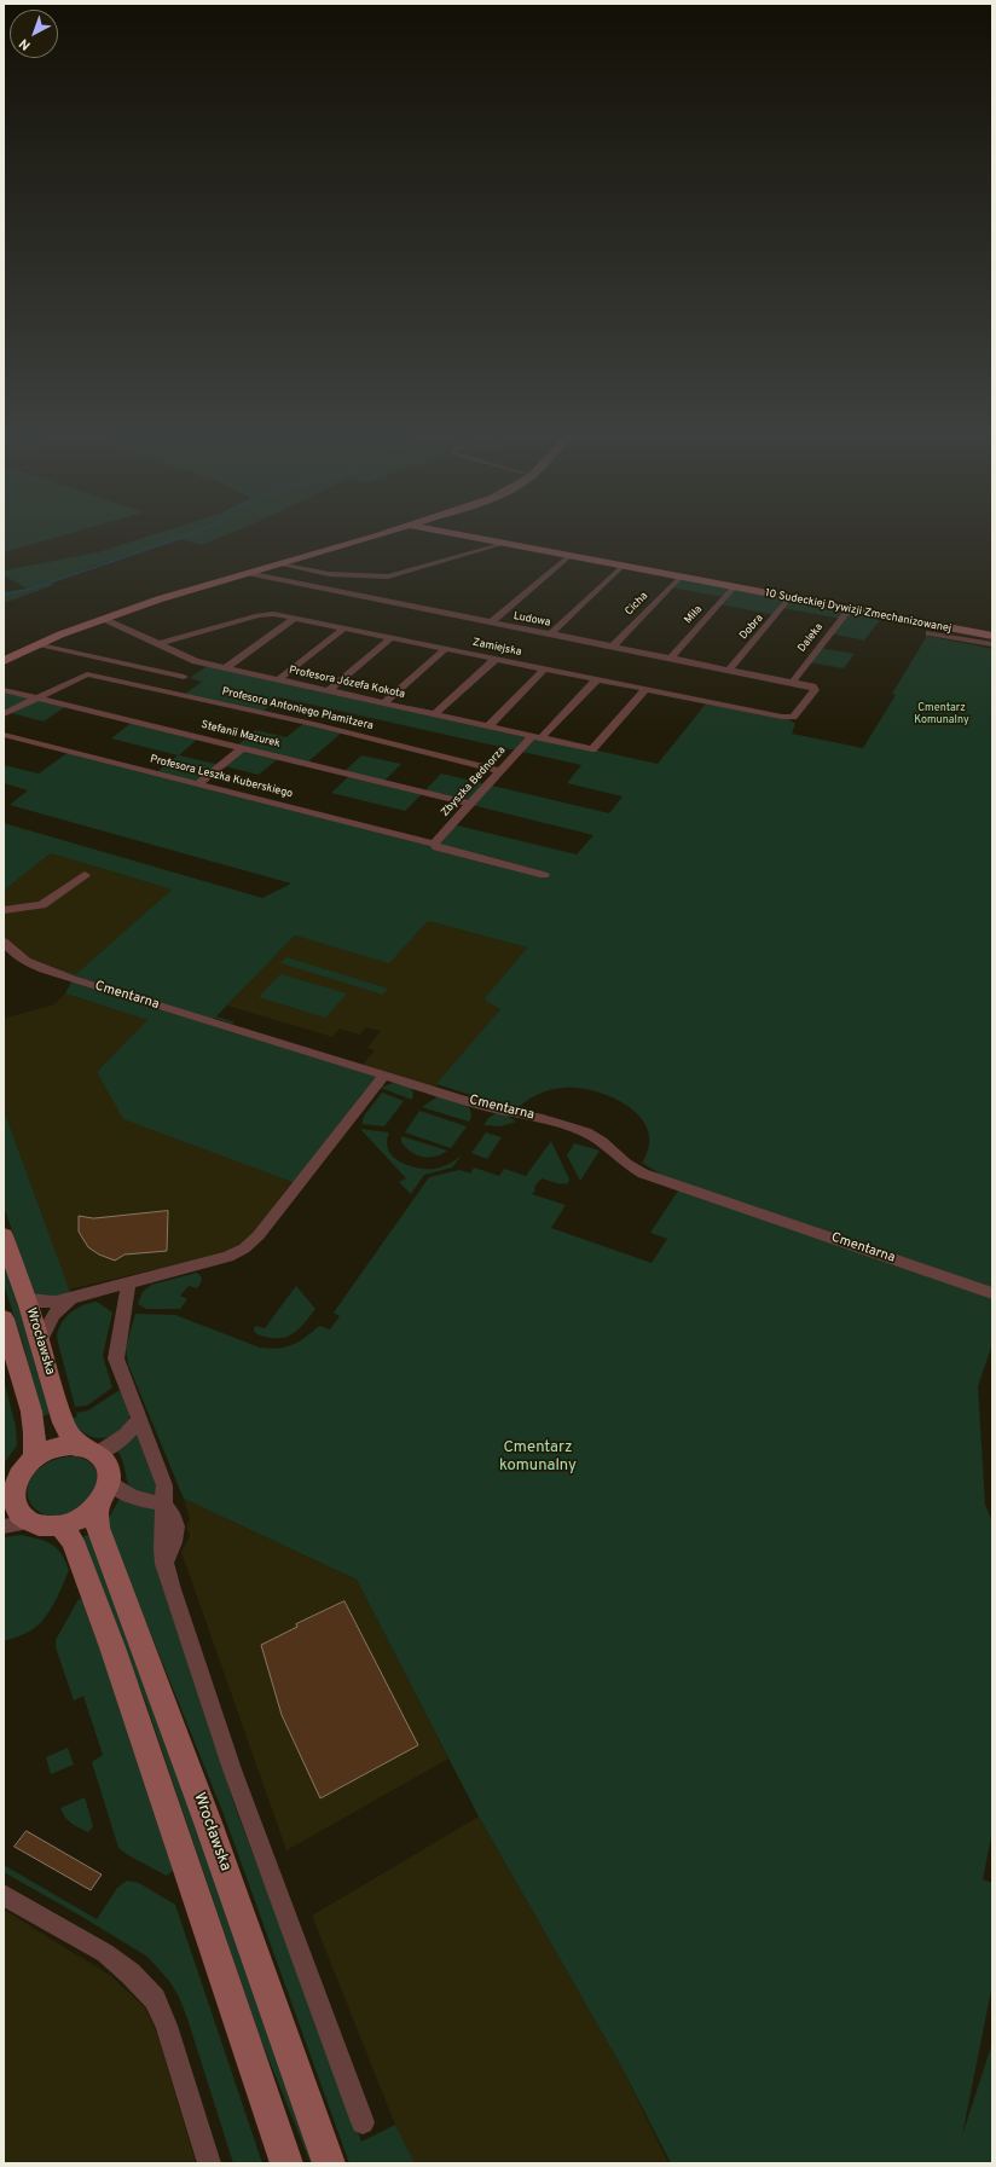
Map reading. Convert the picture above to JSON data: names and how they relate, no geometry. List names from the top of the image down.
{
  "streets": {
    "main road": ["10 Sudeckiej Dywizji Zmechanizowanej", "Wrocławska"],
    "street": [
      "Cicha",
      "Miła",
      "Ludowa",
      "Dobra",
      "Daleka",
      "Zamiejska",
      "Profesora Józefa Kokota",
      "Profesora Antoniego Plamitzera",
      "Stefanii Mazurek",
      "Profesora Leszka Kuberskiego",
      "Zbyszka Bednorza",
      "Cmentarna"
    ]
  },
  "crossings": [
    ["Cicha", "10 Sudeckiej Dywizji Zmechanizowanej"],
    ["Cicha", "Ludowa"],
    ["10 Sudeckiej Dywizji Zmechanizowanej", "Miła"],
    ["10 Sudeckiej Dywizji Zmechanizowanej", "Dobra"],
    ["10 Sudeckiej Dywizji Zmechanizowanej", "Daleka"],
    ["Miła", "Ludowa"],
    ["Ludowa", "Dobra"],
    ["Ludowa", "Daleka"],
    ["Ludowa", "Zamiejska"],
    ["Zamiejska", "Profesora Józefa Kokota"],
    ["Zamiejska", "Zbyszka Bednorza"],
    ["Profesora Józefa Kokota", "Zbyszka Bednorza"],
    ["Profesora Antoniego Plamitzera", "Stefanii Mazurek"],
    ["Profesora Antoniego Plamitzera", "Zbyszka Bednorza"],
    ["Stefanii Mazurek", "Zbyszka Bednorza"],
    ["Profesora Leszka Kuberskiego", "Zbyszka Bednorza"]
  ],
  "parks": ["Cmentarz Komunalny", "Cmentarz komunalny"],
  "north": "bottom left"
}
